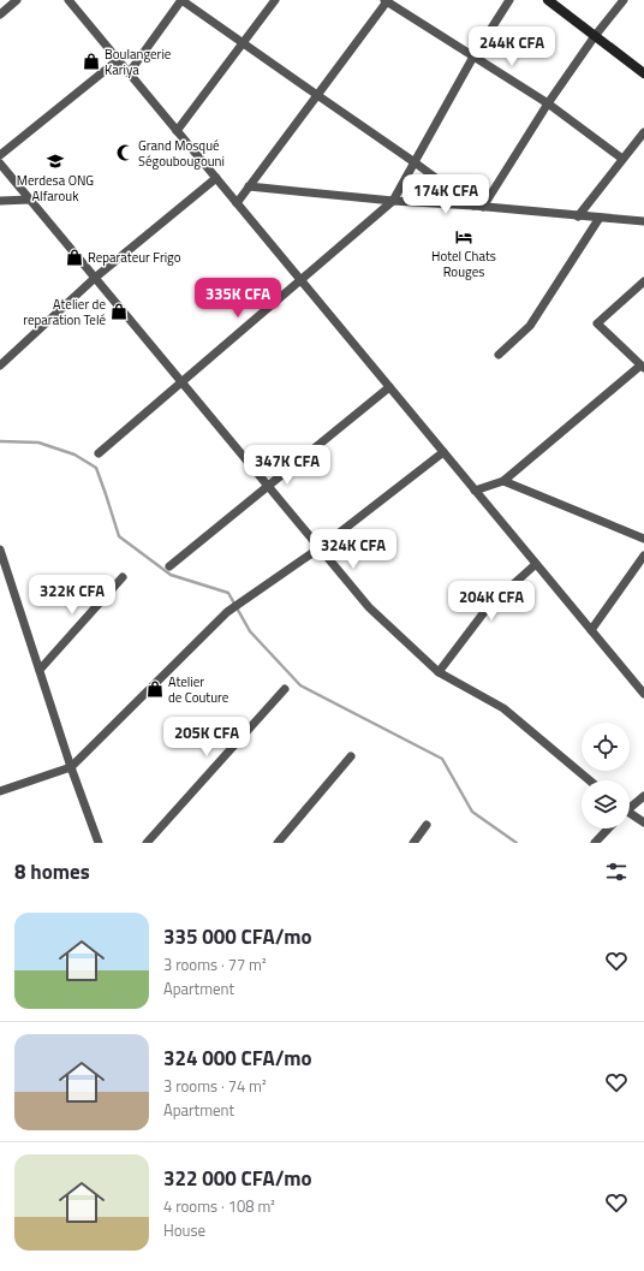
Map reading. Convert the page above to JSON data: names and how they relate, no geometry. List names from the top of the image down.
{
  "places": {
    "shop": [
      "Boulangerie Kariya",
      "Reparateur Frigo",
      "Atelier de reparation Telé",
      "Atelier de Couture"
    ],
    "mosque": ["Grand Mosqué Ségoubougouni"],
    "school or university": ["Merdesa ONG Alfarouk"],
    "hotel": ["Hotel Chats Rouges"]
  },
  "page": {
    "price": [
      "244K CFA",
      "174K CFA",
      "335K CFA",
      "347K CFA",
      "324K CFA",
      "322K CFA",
      "204K CFA",
      "205K CFA"
    ],
    "heading": "8 homes",
    "list": [
      {
        "name": "335 000 CFA/mo",
        "note": "3 rooms · 77 m² · Apartment"
      },
      {
        "name": "324 000 CFA/mo",
        "note": "3 rooms · 74 m² · Apartment"
      },
      {
        "name": "322 000 CFA/mo",
        "note": "4 rooms · 108 m² · House"
      }
    ]
  }
}
